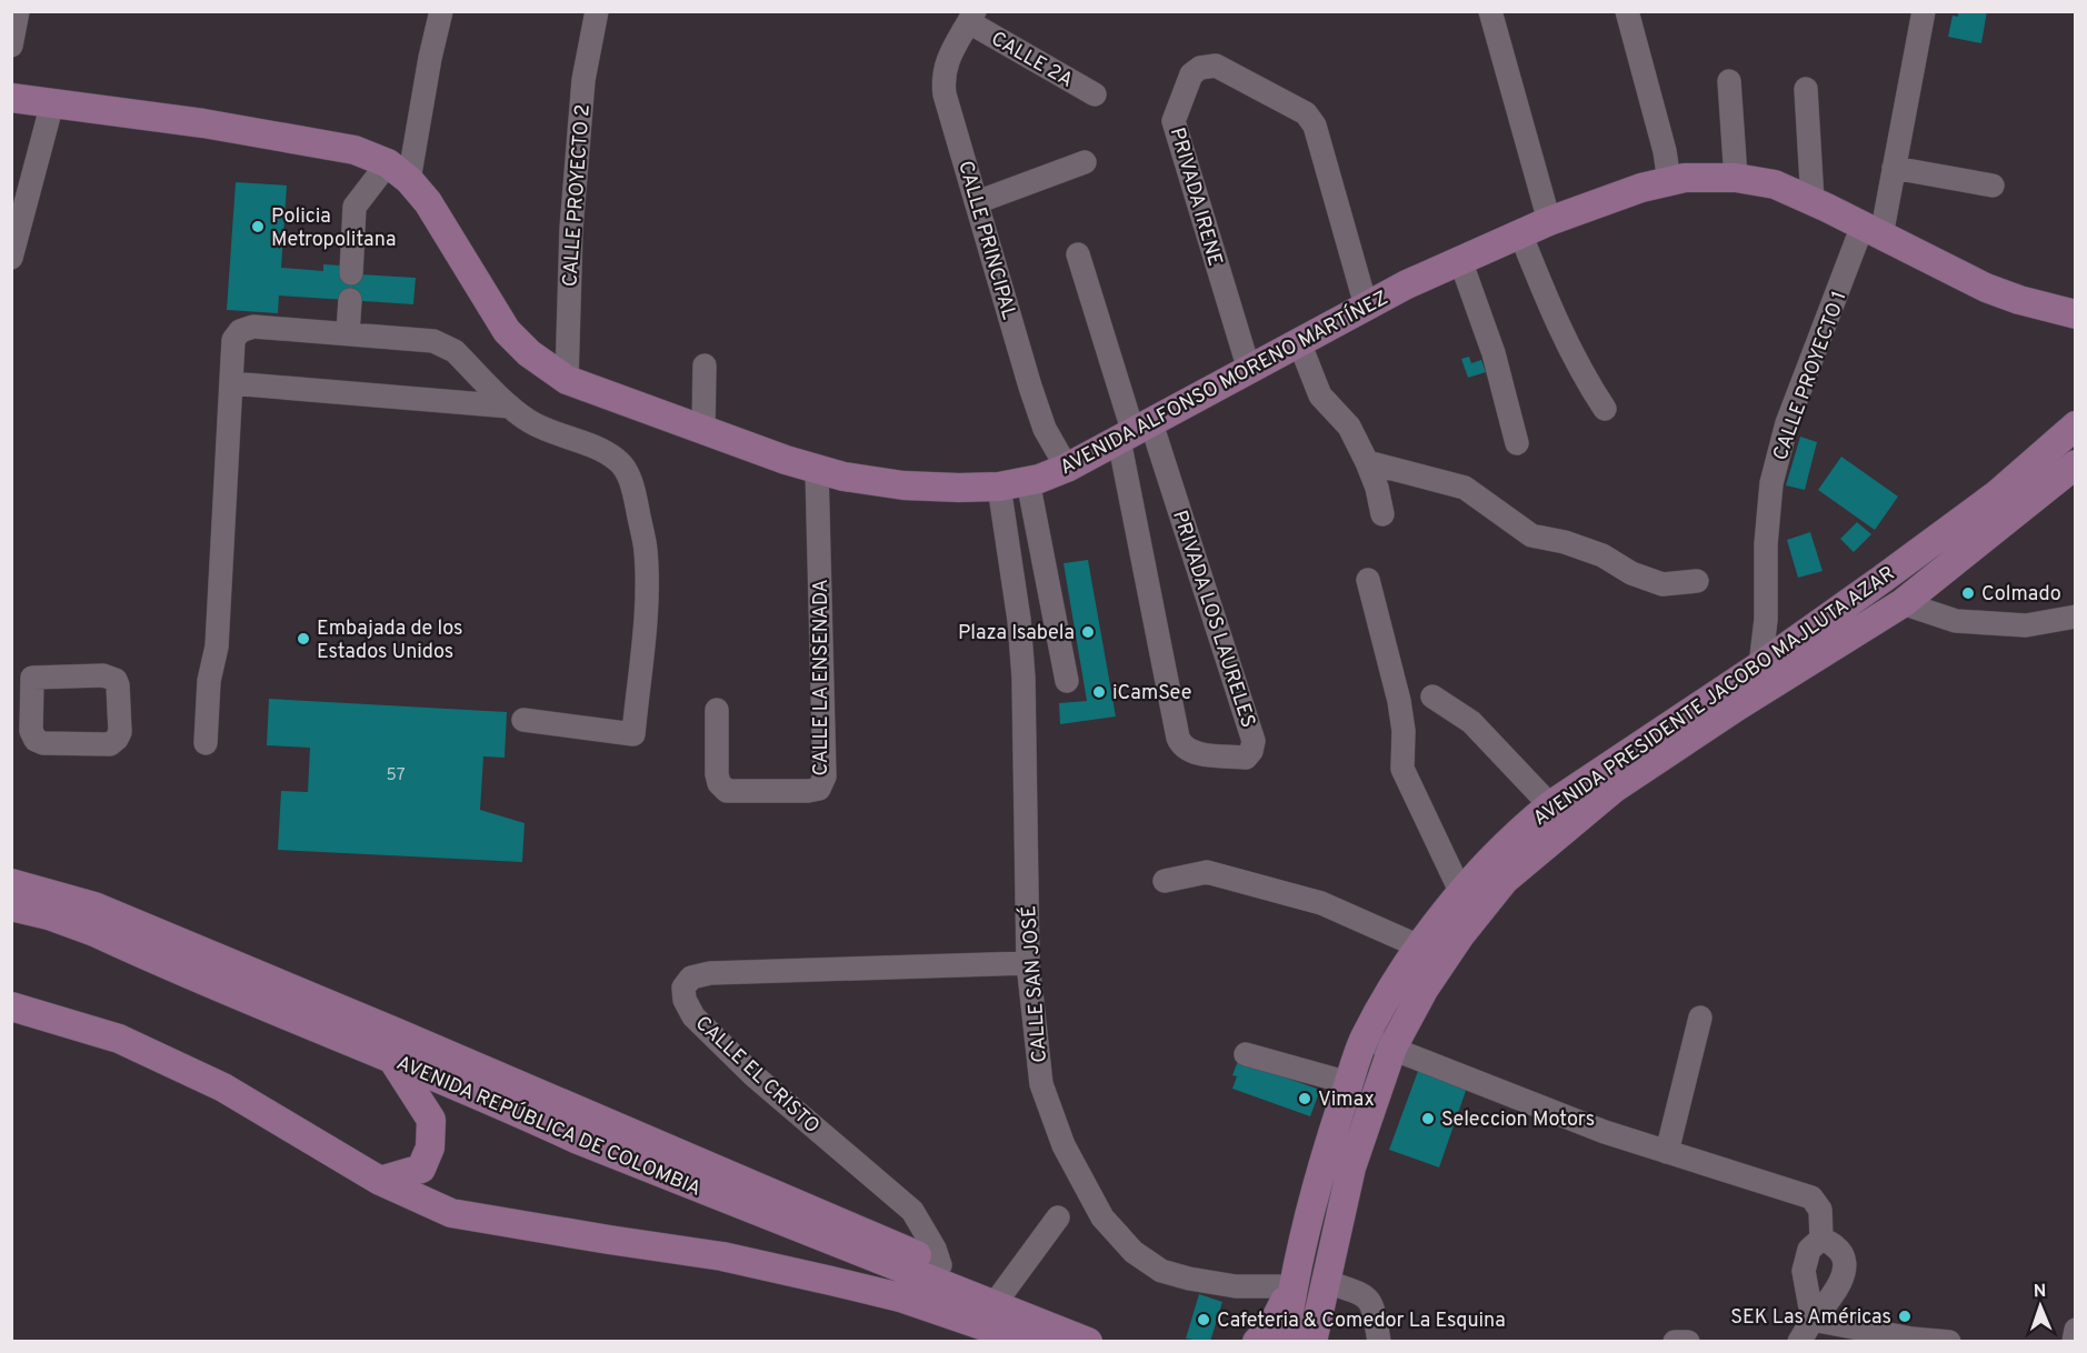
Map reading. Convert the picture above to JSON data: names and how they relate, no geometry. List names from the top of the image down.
{
  "streets": {
    "main road": ["AVENIDA ALFONSO MORENO MARTÍNEZ", "AVENIDA PRESIDENTE JACOBO MAJLUTA AZAR", "AVENIDA REPÚBLICA DE COLOMBIA"],
    "street": [
      "CALLE 2A",
      "CALLE PROYECTO 2",
      "PRIVADA IRENE",
      "CALLE PRINCIPAL",
      "CALLE PROYECTO 1",
      "PRIVADA LOS LAURELES",
      "CALLE LA ENSENADA",
      "CALLE SAN JOSÉ",
      "CALLE EL CRISTO"
    ]
  },
  "crossings": [
    ["CALLE 2A", "CALLE PRINCIPAL"],
    ["CALLE PROYECTO 2", "AVENIDA ALFONSO MORENO MARTÍNEZ"],
    ["PRIVADA IRENE", "AVENIDA ALFONSO MORENO MARTÍNEZ"],
    ["CALLE PRINCIPAL", "AVENIDA ALFONSO MORENO MARTÍNEZ"],
    ["CALLE PROYECTO 1", "AVENIDA ALFONSO MORENO MARTÍNEZ"],
    ["CALLE PROYECTO 1", "AVENIDA PRESIDENTE JACOBO MAJLUTA AZAR"],
    ["AVENIDA ALFONSO MORENO MARTÍNEZ", "PRIVADA LOS LAURELES"],
    ["AVENIDA ALFONSO MORENO MARTÍNEZ", "CALLE LA ENSENADA"],
    ["AVENIDA ALFONSO MORENO MARTÍNEZ", "CALLE SAN JOSÉ"],
    ["AVENIDA PRESIDENTE JACOBO MAJLUTA AZAR", "CALLE SAN JOSÉ"],
    ["CALLE SAN JOSÉ", "CALLE EL CRISTO"],
    ["CALLE EL CRISTO", "AVENIDA REPÚBLICA DE COLOMBIA"]
  ],
  "places": [
    "Policia Metropolitana",
    "Colmado",
    "Plaza Isabela",
    "Embajada de los Estados Unidos",
    "iCamSee",
    "Vimax",
    "Seleccion Motors",
    "SEK Las Américas",
    "Cafeteria & Comedor La Esquina"
  ],
  "house_numbers": ["57"],
  "north": "top"
}
